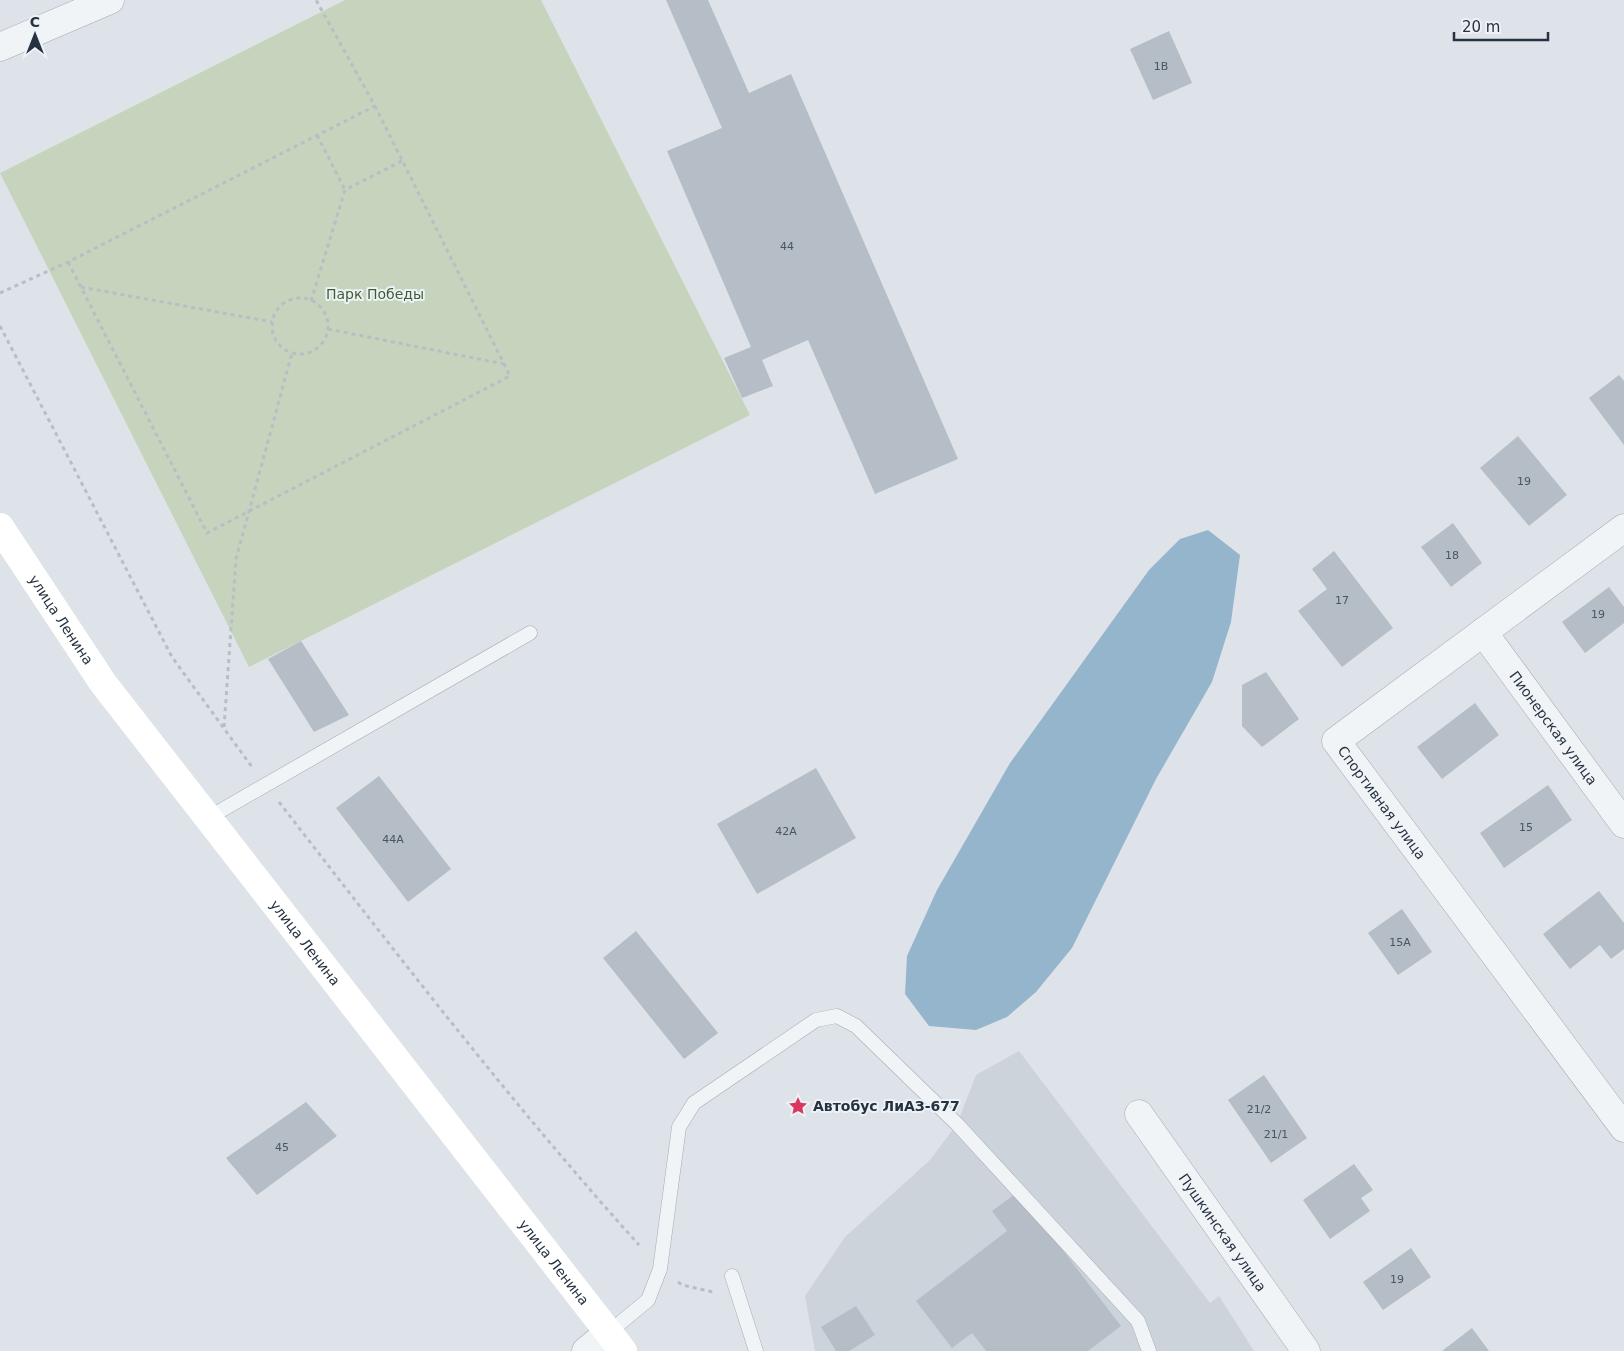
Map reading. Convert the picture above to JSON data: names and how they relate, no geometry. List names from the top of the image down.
{
  "streets": {
    "main road": ["улица Ленина"],
    "street": ["Пионерская улица", "Спортивная улица", "Пушкинская улица"]
  },
  "crossings": [
    ["Пионерская улица", "Спортивная улица"]
  ],
  "parks": ["Парк Победы"],
  "places": {
    "place": ["Автобус ЛиАЗ-677"]
  },
  "house_numbers": [
    "1В",
    "44",
    "19",
    "18",
    "17",
    "19",
    "15",
    "42А",
    "44А",
    "15А",
    "21/2",
    "21/1",
    "45",
    "19"
  ],
  "scale_bar": "20 m",
  "north": "top"
}
